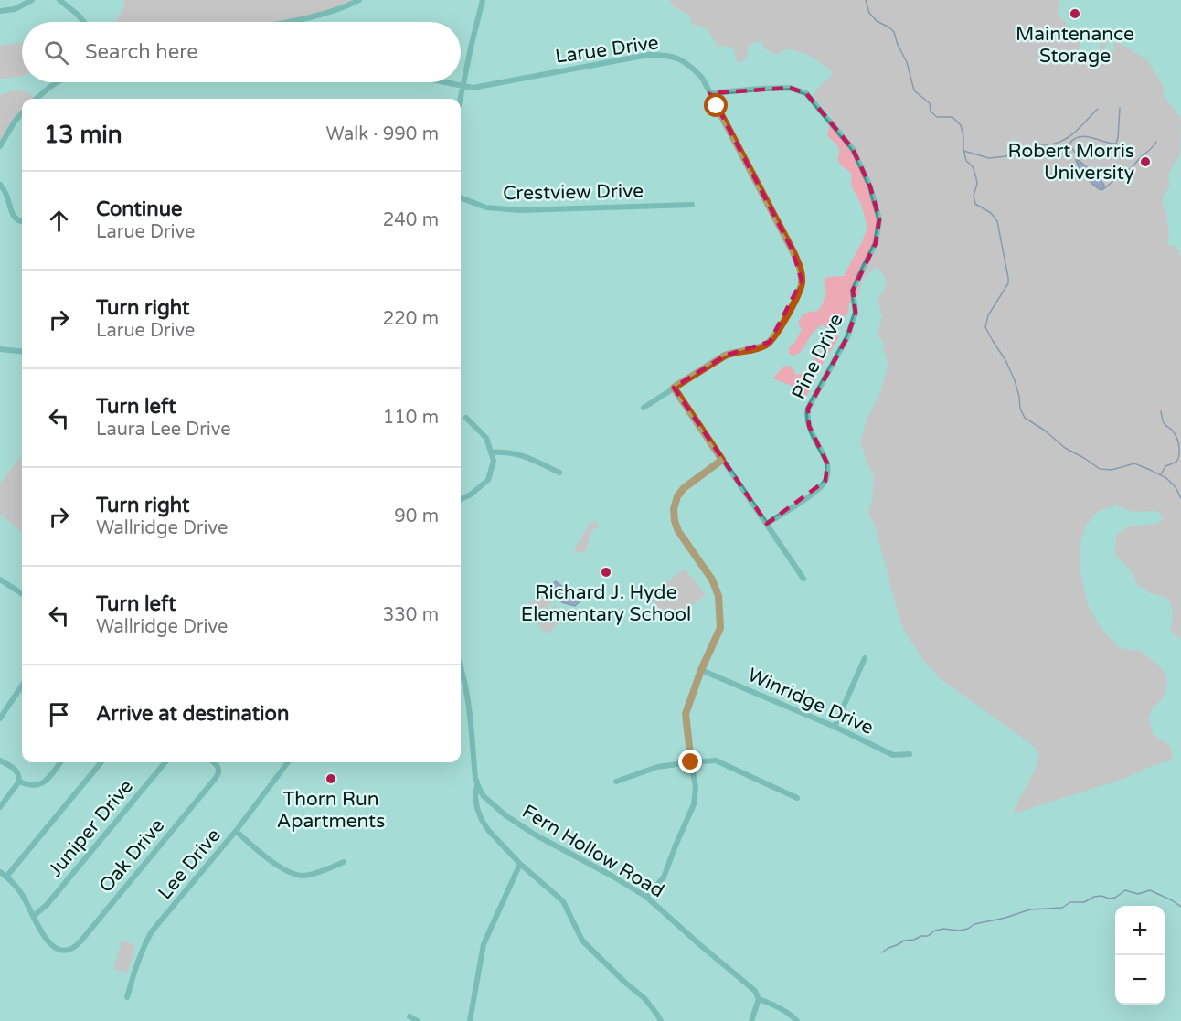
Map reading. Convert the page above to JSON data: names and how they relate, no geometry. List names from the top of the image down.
{
  "streets": {
    "street": [
      "Larue Drive",
      "Crestview Drive",
      "Pine Drive",
      "Winridge Drive",
      "Juniper Drive",
      "Fern Hollow Road",
      "Oak Drive",
      "Lee Drive"
    ]
  },
  "crossings": [
    ["Larue Drive", "Pine Drive"],
    ["Juniper Drive", "Oak Drive"]
  ],
  "places": [
    "Maintenance Storage",
    "Robert Morris University",
    "Richard J. Hyde Elementary School",
    "Thorn Run Apartments"
  ],
  "page": {
    "search": "Search here",
    "heading": ["13 min", "Walk · 990 m"],
    "list": [
      ["Continue", "Larue Drive", "240 m"],
      ["Turn right", "Larue Drive", "220 m"],
      ["Turn left", "Laura Lee Drive", "110 m"],
      ["Turn right", "Wallridge Drive", "90 m"],
      ["Turn left", "Wallridge Drive", "330 m"],
      "Arrive at destination"
    ],
    "map_buttons": ["+", "−"]
  }
}
